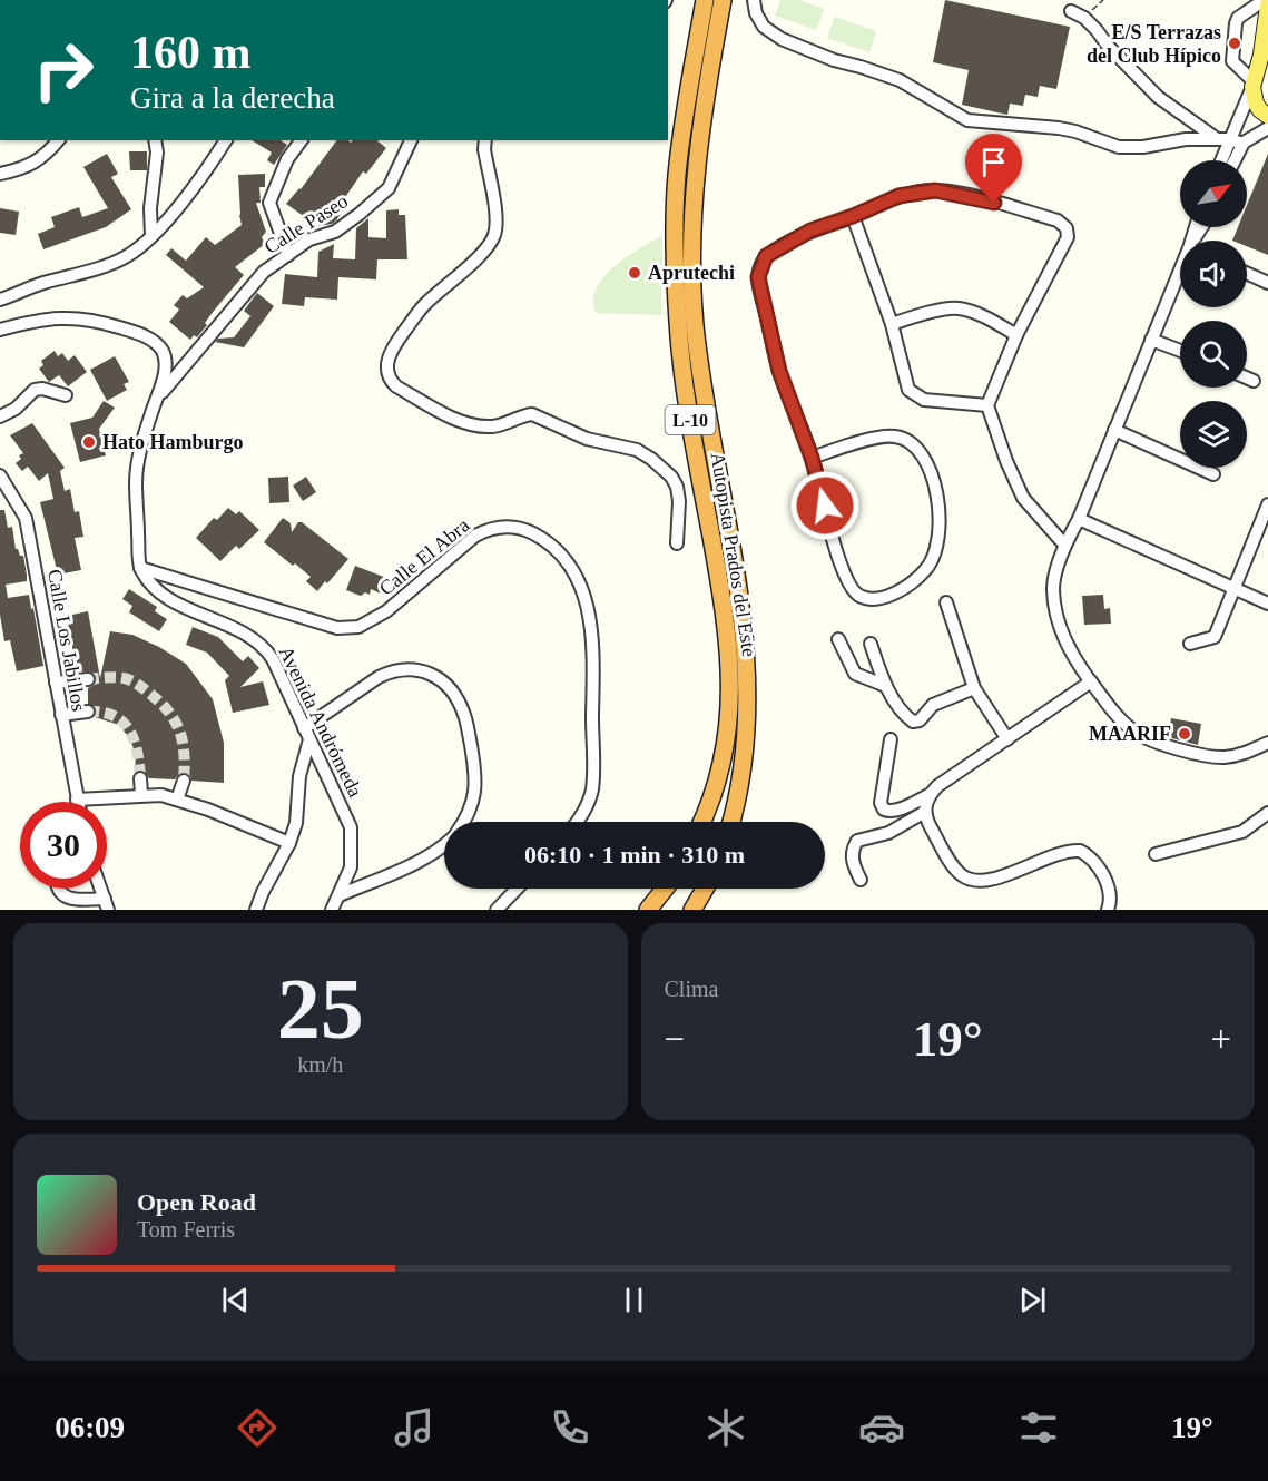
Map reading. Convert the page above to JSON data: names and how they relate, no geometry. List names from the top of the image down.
{
  "streets": {
    "highway": ["L-10", "Autopista Prados del Este"],
    "street": [
      "Calle Paseo",
      "Calle El Abra",
      "Calle Los Jabillos",
      "Avenida Andrómeda"
    ]
  },
  "crossings": [
    ["Calle El Abra", "Avenida Andrómeda"]
  ],
  "places": [
    "E/S Terrazas del Club Hípico",
    "Aprutechi",
    "Hato Hamburgo",
    "MAARIF"
  ],
  "north": "top right",
  "page": {
    "turn": ["160 m", "Gira a la derecha"],
    "limit": "30",
    "trip": "06:10 · 1 min · 310 m",
    "tile": [
      ["25", "km/h"],
      "Clima"
    ],
    "heat": ["−", "19°", "+"],
    "song": ["Open Road", "Tom Ferris"],
    "tabs": ["06:09", "19°"]
  }
}
